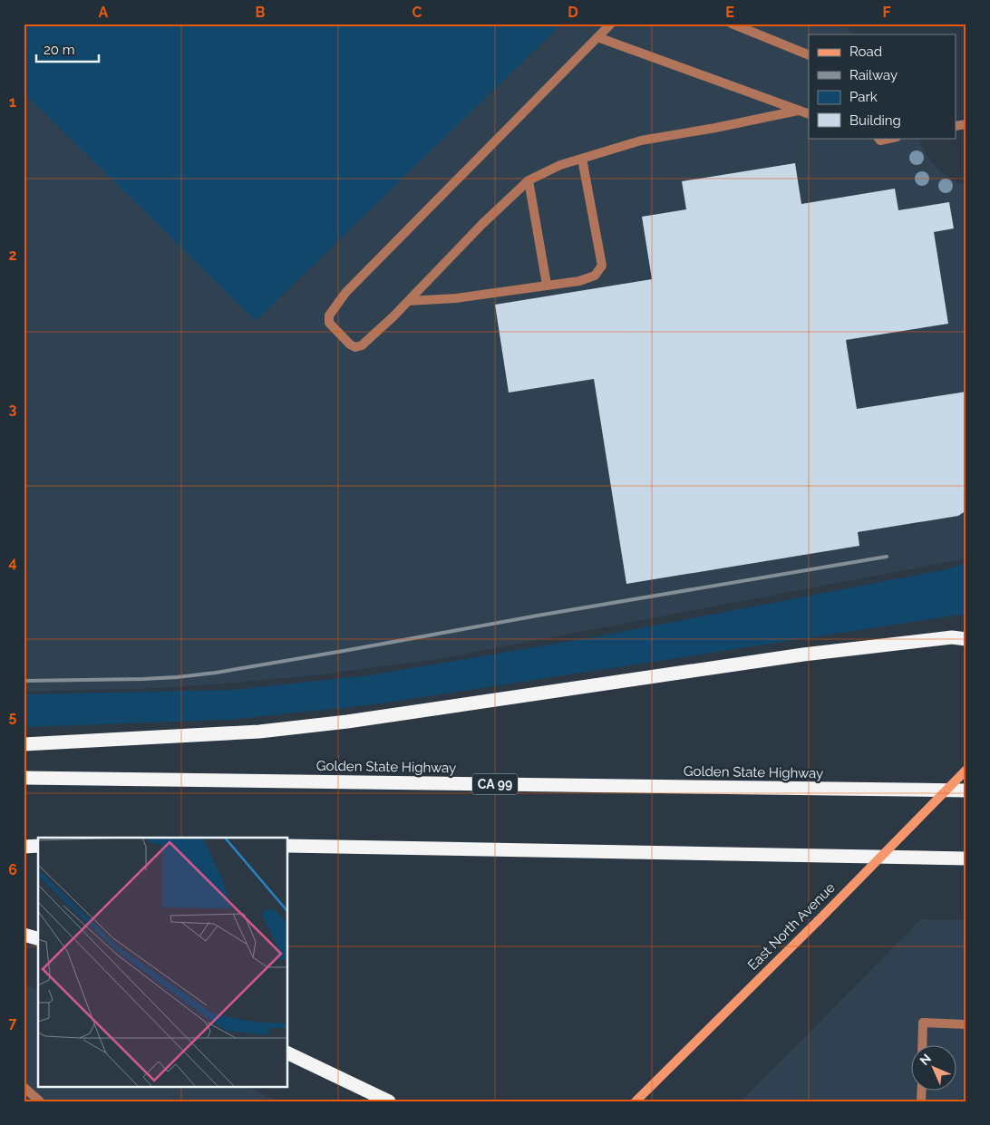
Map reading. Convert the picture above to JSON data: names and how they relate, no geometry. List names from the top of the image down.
{
  "streets": {
    "highway": ["Golden State Highway", "CA 99"],
    "street": ["East North Avenue"]
  },
  "legend": [
    "Road",
    "Railway",
    "Park",
    "Building"
  ],
  "scale_bar": "20 m",
  "north": "top left",
  "grid": {
    "columns": [
      "A",
      "B",
      "C",
      "D",
      "E",
      "F"
    ],
    "rows": [
      "1",
      "2",
      "3",
      "4",
      "5",
      "6",
      "7"
    ]
  }
}
